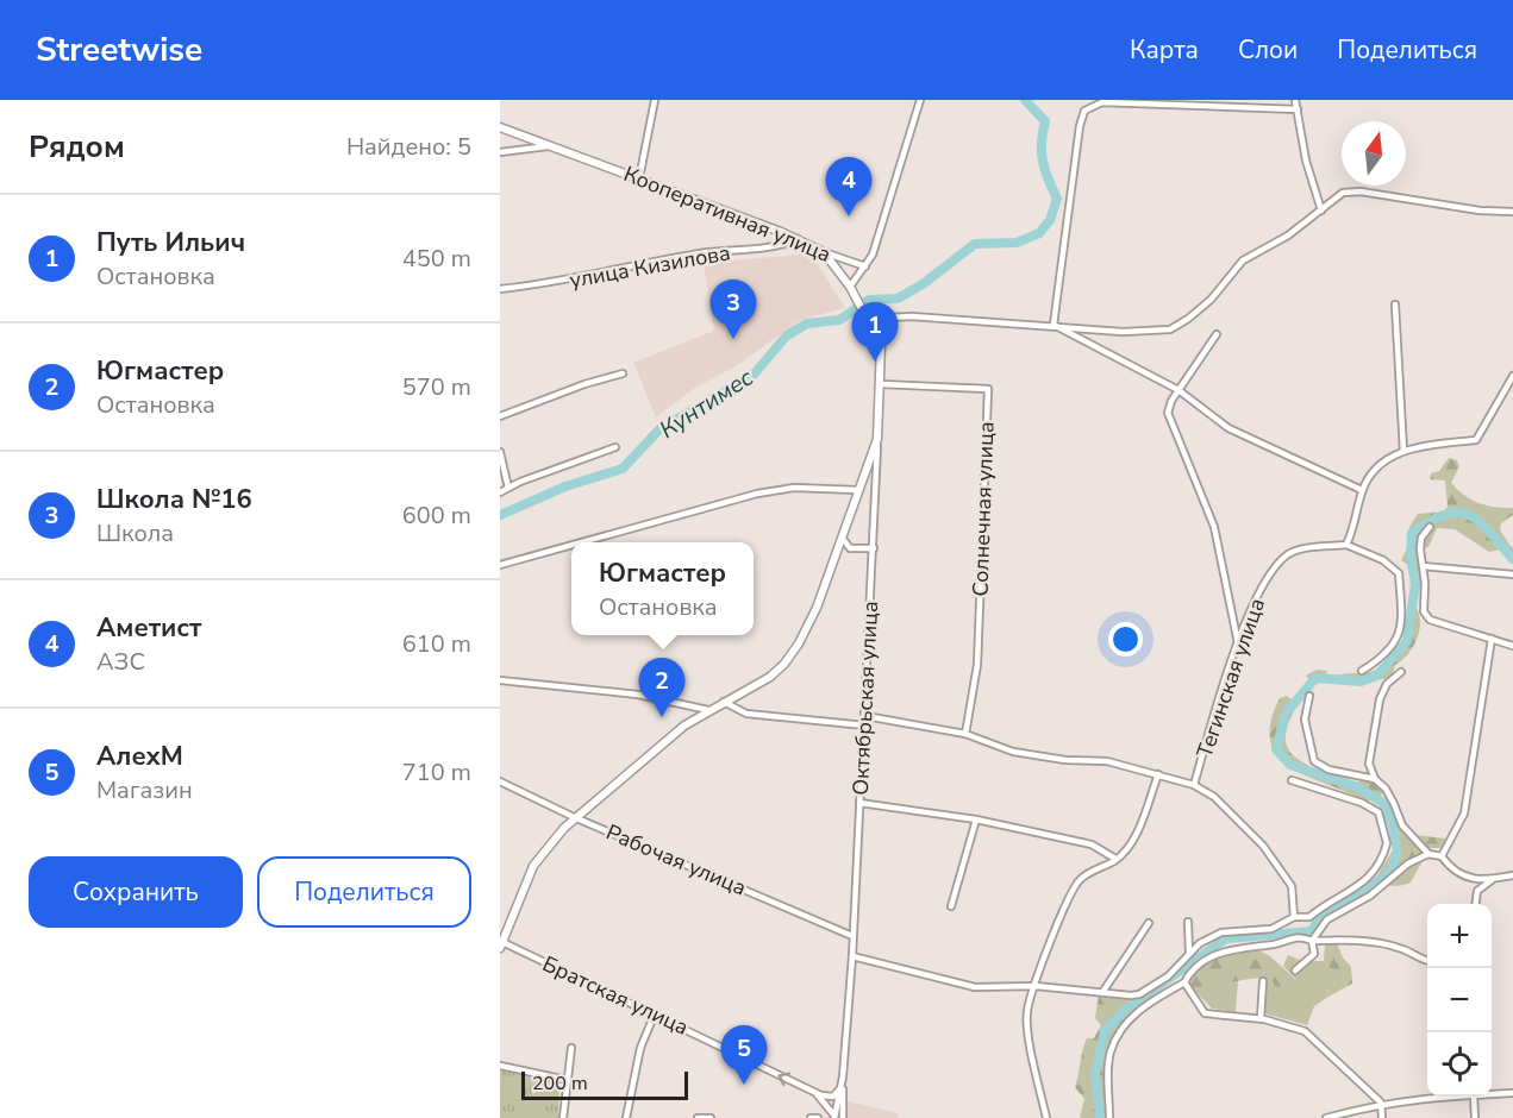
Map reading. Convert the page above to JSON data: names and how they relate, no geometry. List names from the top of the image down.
{
  "streets": {
    "main road": ["Кооперативная улица", "Октябрьская улица"],
    "street": [
      "улица Кизилова",
      "Солнечная улица",
      "Тегинская улица",
      "Рабочая улица",
      "Братская улица"
    ]
  },
  "crossings": [
    ["Кооперативная улица", "улица Кизилова"],
    ["Кооперативная улица", "Октябрьская улица"],
    ["Солнечная улица", "Октябрьская улица"],
    ["Октябрьская улица", "Рабочая улица"]
  ],
  "one_way": ["Братская улица"],
  "water": ["Кунтимес"],
  "scale_bar": "200 m",
  "north": "top",
  "page": {
    "header": "Streetwise",
    "nav": ["Карта", "Слои", "Поделиться"],
    "heading": ["Рядом", "Найдено: 5"],
    "pins": [
      "4",
      "3",
      "1",
      "2",
      "5"
    ],
    "list": [
      {
        "mark": "1",
        "name": "Путь Ильич",
        "note": "Остановка",
        "value": "450 m"
      },
      {
        "mark": "2",
        "name": "Югмастер",
        "note": "Остановка",
        "value": "570 m"
      },
      {
        "mark": "3",
        "name": "Школа №16",
        "note": "Школа",
        "value": "600 m"
      },
      {
        "mark": "4",
        "name": "Аметист",
        "note": "АЗС",
        "value": "610 m"
      },
      {
        "mark": "5",
        "name": "АлехМ",
        "note": "Магазин",
        "value": "710 m"
      }
    ],
    "popup": ["Югмастер", "Остановка"],
    "buttons": ["Сохранить", "Поделиться"],
    "map_buttons": ["+", "−"],
    "scale": "200 m"
  }
}
